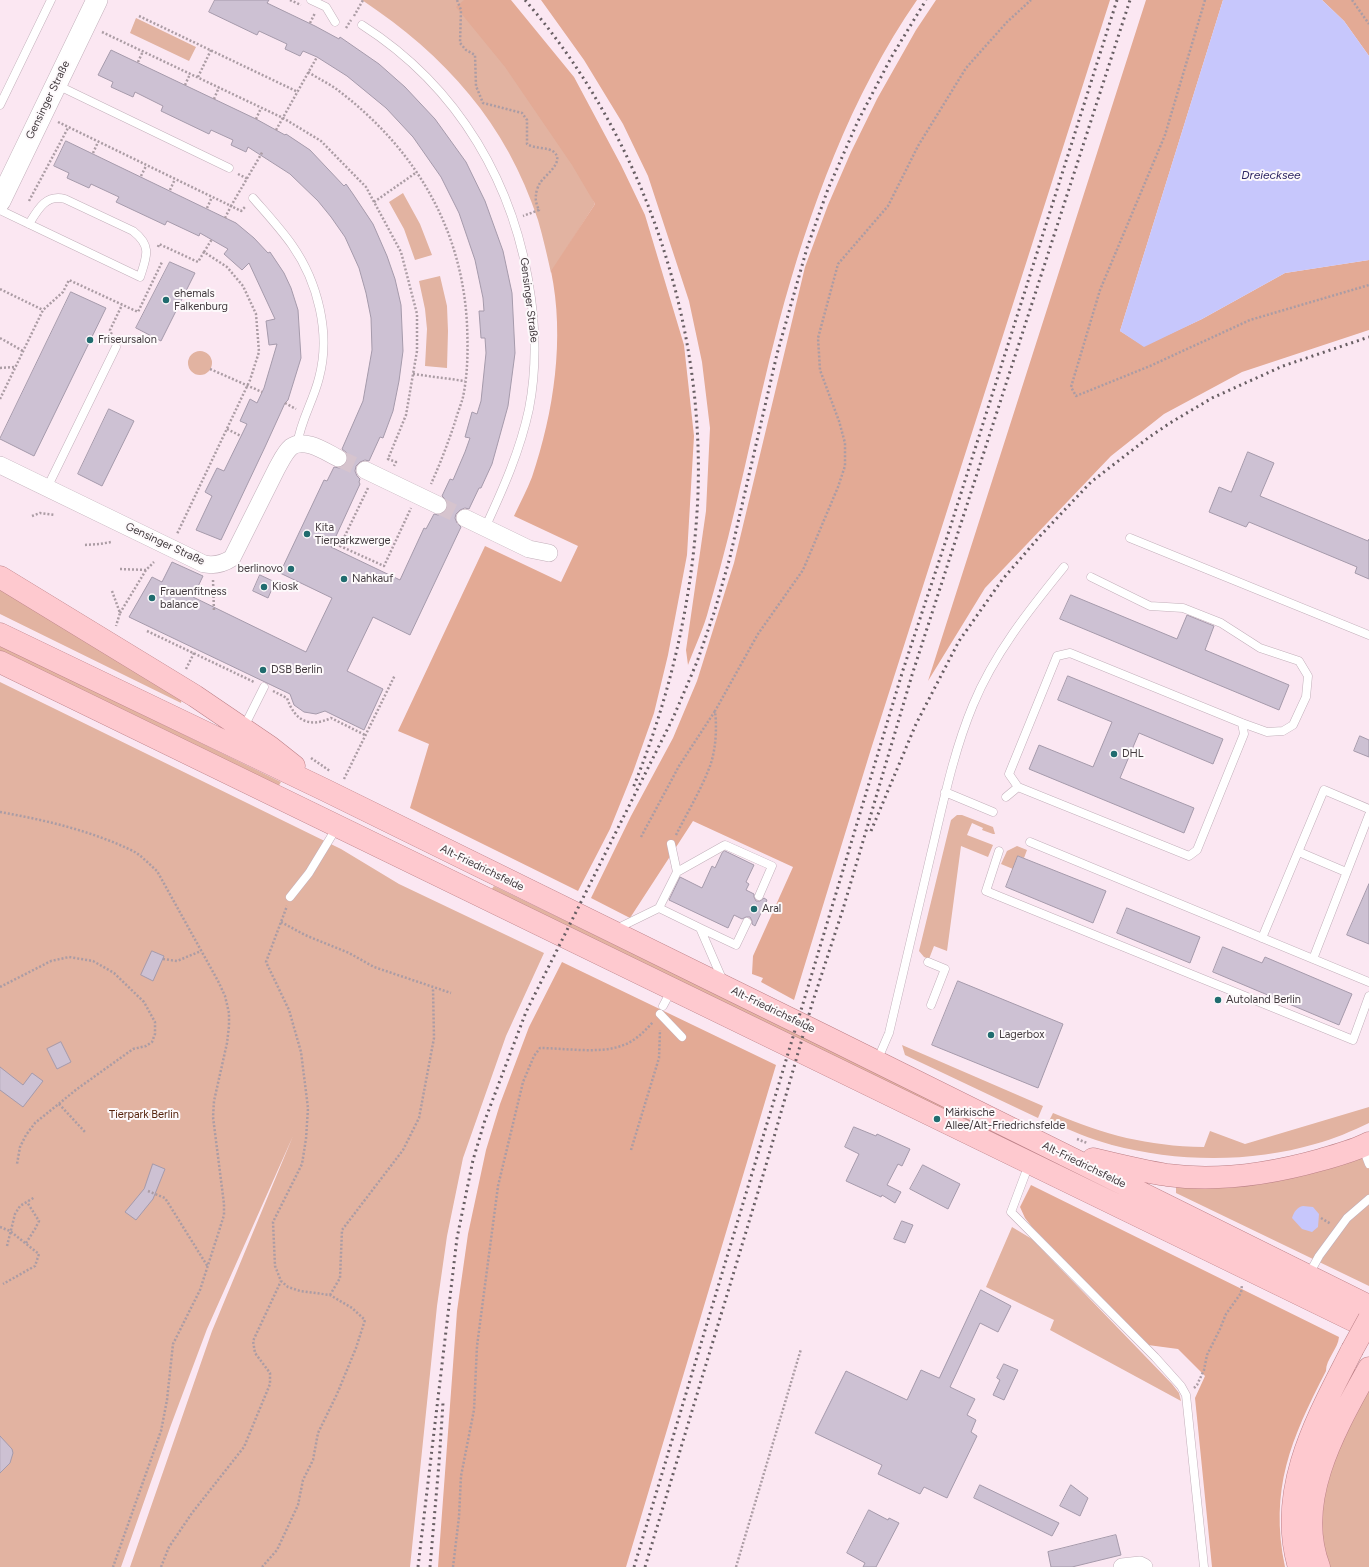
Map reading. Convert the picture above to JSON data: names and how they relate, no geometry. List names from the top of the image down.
{
  "streets": {
    "main road": ["Alt-Friedrichsfelde"],
    "street": ["Gensinger Straße"]
  },
  "water": ["Dreiecksee"],
  "parks": ["Tierpark Berlin"],
  "places": [
    "ehemals Falkenburg",
    "Friseursalon",
    "Kita Tierparkzwerge",
    "berlinovo",
    "Nahkauf",
    "Kiosk",
    "Frauenfitness balance",
    "DSB Berlin",
    "DHL",
    "Aral",
    "Autoland Berlin",
    "Lagerbox",
    "Märkische Allee/Alt-Friedrichsfelde"
  ]
}
